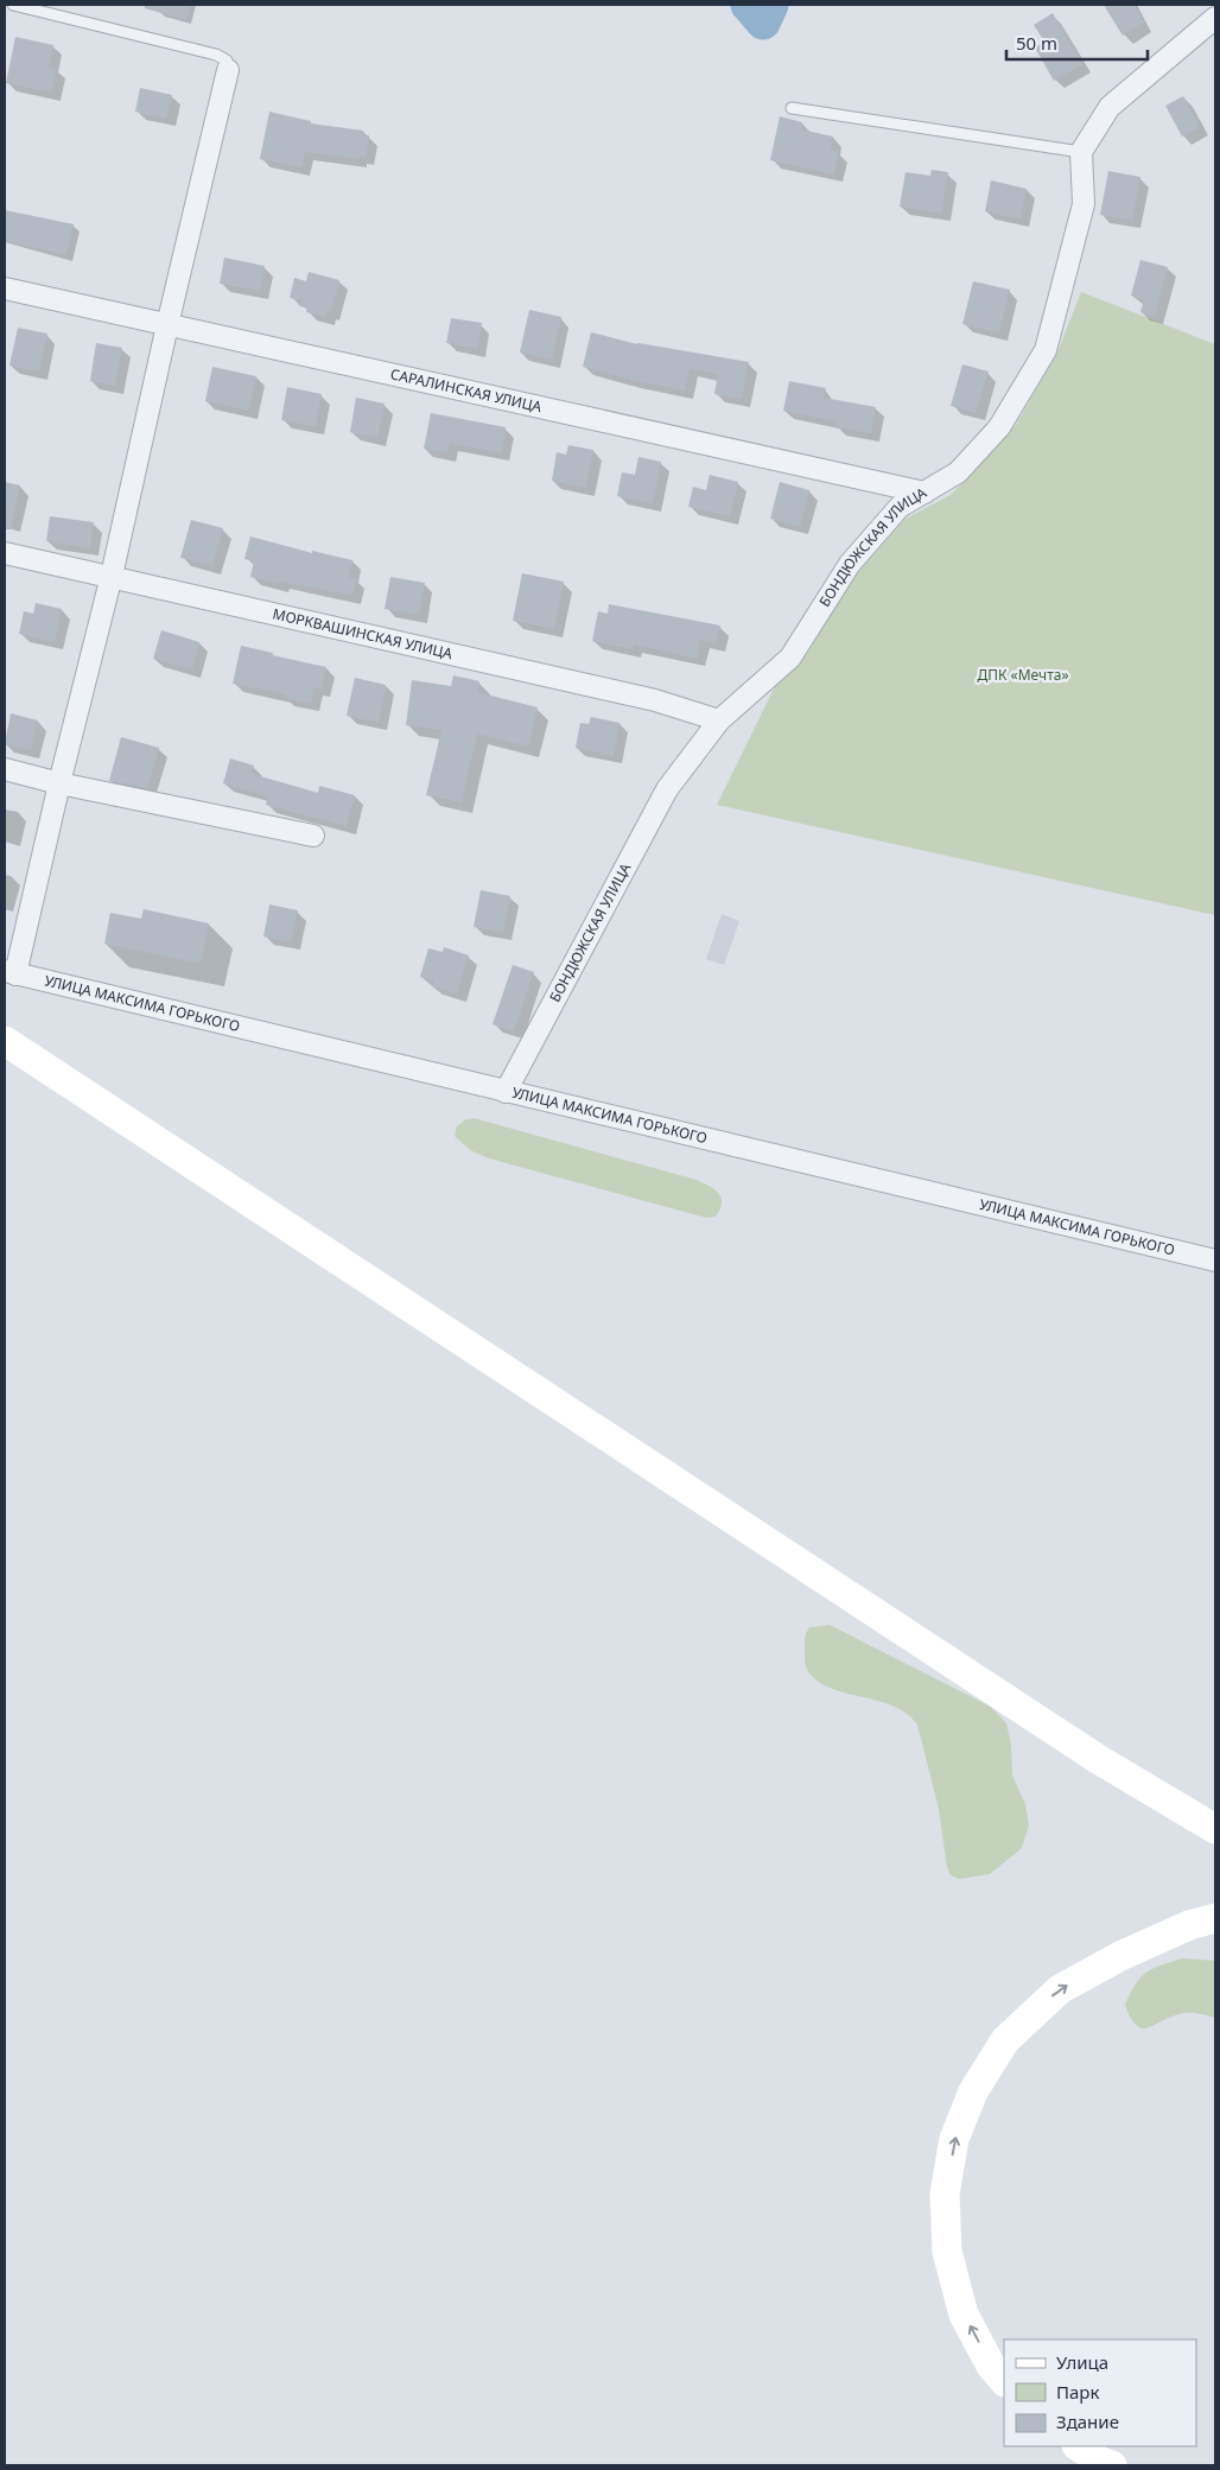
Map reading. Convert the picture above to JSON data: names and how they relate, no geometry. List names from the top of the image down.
{
  "streets": {
    "street": [
      "САРАЛИНСКАЯ УЛИЦА",
      "БОНДЮЖСКАЯ УЛИЦА",
      "МОРКВАШИНСКАЯ УЛИЦА",
      "УЛИЦА МАКСИМА ГОРЬКОГО"
    ]
  },
  "crossings": [
    ["САРАЛИНСКАЯ УЛИЦА", "БОНДЮЖСКАЯ УЛИЦА"],
    ["БОНДЮЖСКАЯ УЛИЦА", "МОРКВАШИНСКАЯ УЛИЦА"],
    ["БОНДЮЖСКАЯ УЛИЦА", "УЛИЦА МАКСИМА ГОРЬКОГО"]
  ],
  "parks": ["ДПК «Мечта»"],
  "legend": ["Улица", "Парк", "Здание"],
  "scale_bar": "50 m"
}
